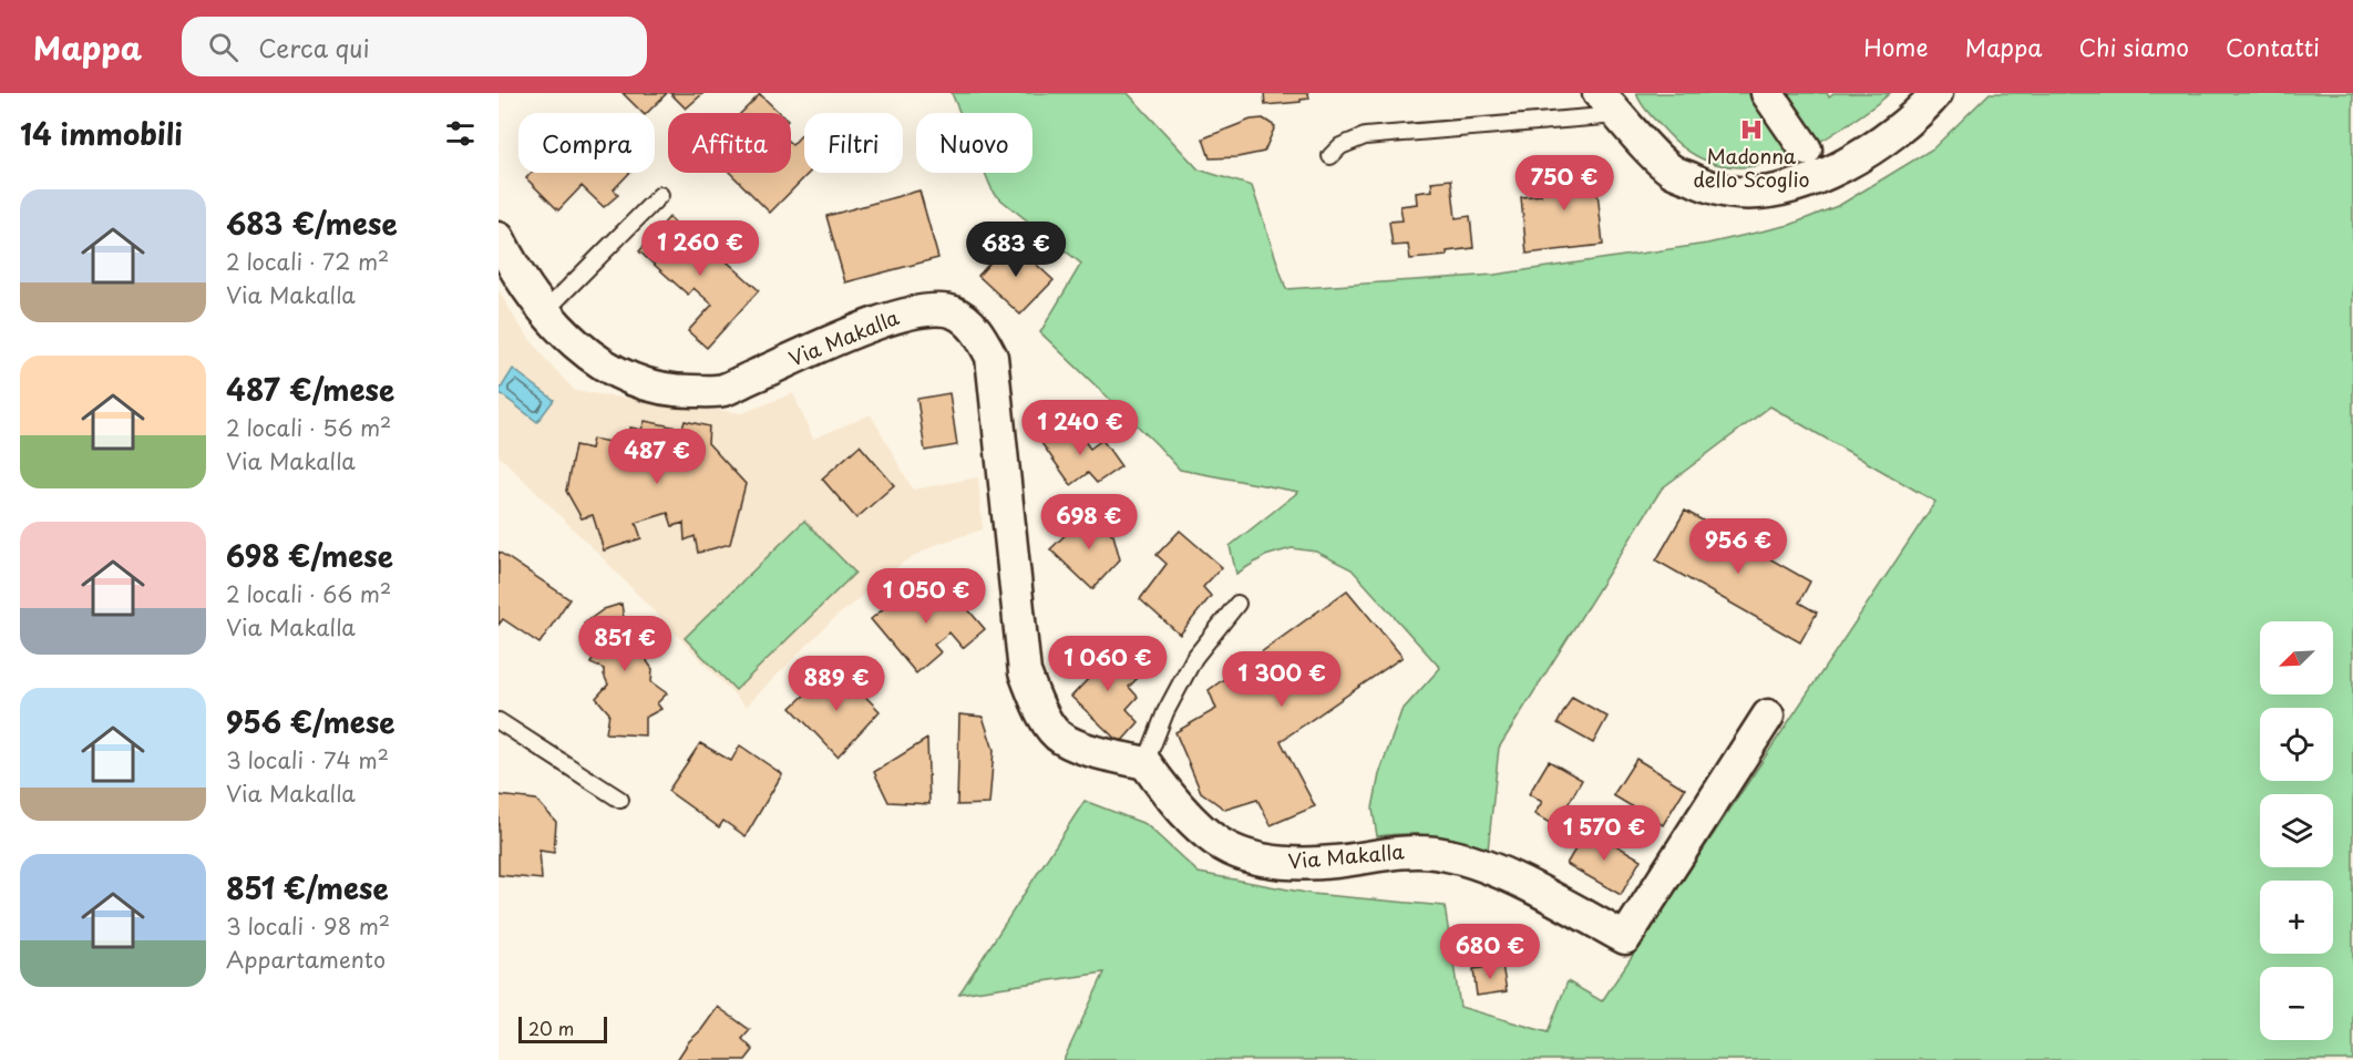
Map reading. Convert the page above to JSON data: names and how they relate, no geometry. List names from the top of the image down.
{
  "streets": {
    "street": ["Via Makalla"]
  },
  "places": {
    "hospital": ["Madonna dello Scoglio"]
  },
  "scale_bar": "20 m",
  "north": "bottom left",
  "page": {
    "header": "Mappa",
    "search": "Cerca qui",
    "nav": [
      "Home",
      "Mappa",
      "Chi siamo",
      "Contatti"
    ],
    "heading": "14 immobili",
    "chip": [
      "Compra",
      "Affitta",
      "Filtri",
      "Nuovo"
    ],
    "price": [
      "750 €",
      "1 260 €",
      "683 €",
      "1 240 €",
      "487 €",
      "698 €",
      "956 €",
      "1 050 €",
      "851 €",
      "1 060 €",
      "1 300 €",
      "889 €",
      "1 570 €",
      "680 €"
    ],
    "list": [
      {
        "name": "683 €/mese",
        "note": "2 locali · 72 m² · Via Makalla"
      },
      {
        "name": "487 €/mese",
        "note": "2 locali · 56 m² · Via Makalla"
      },
      {
        "name": "698 €/mese",
        "note": "2 locali · 66 m² · Via Makalla"
      },
      {
        "name": "956 €/mese",
        "note": "3 locali · 74 m² · Via Makalla"
      },
      {
        "name": "851 €/mese",
        "note": "3 locali · 98 m² · Appartamento"
      }
    ],
    "map_buttons": ["+", "−"],
    "scale": "20 m"
  }
}
